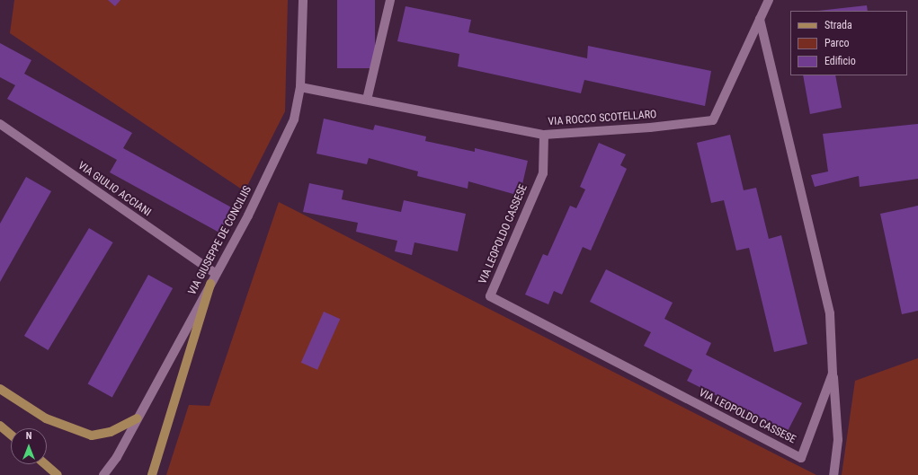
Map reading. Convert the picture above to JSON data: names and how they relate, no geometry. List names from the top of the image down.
{
  "streets": {
    "street": [
      "VIA ROCCO SCOTELLARO",
      "VIA GIULIO ACCIANI",
      "VIA LEOPOLDO CASSESE",
      "VIA GIUSEPPE DE CONCILIIS"
    ]
  },
  "crossings": [
    ["VIA ROCCO SCOTELLARO", "VIA LEOPOLDO CASSESE"],
    ["VIA ROCCO SCOTELLARO", "VIA GIUSEPPE DE CONCILIIS"],
    ["VIA GIULIO ACCIANI", "VIA GIUSEPPE DE CONCILIIS"]
  ],
  "legend": ["Strada", "Parco", "Edificio"],
  "north": "top"
}
